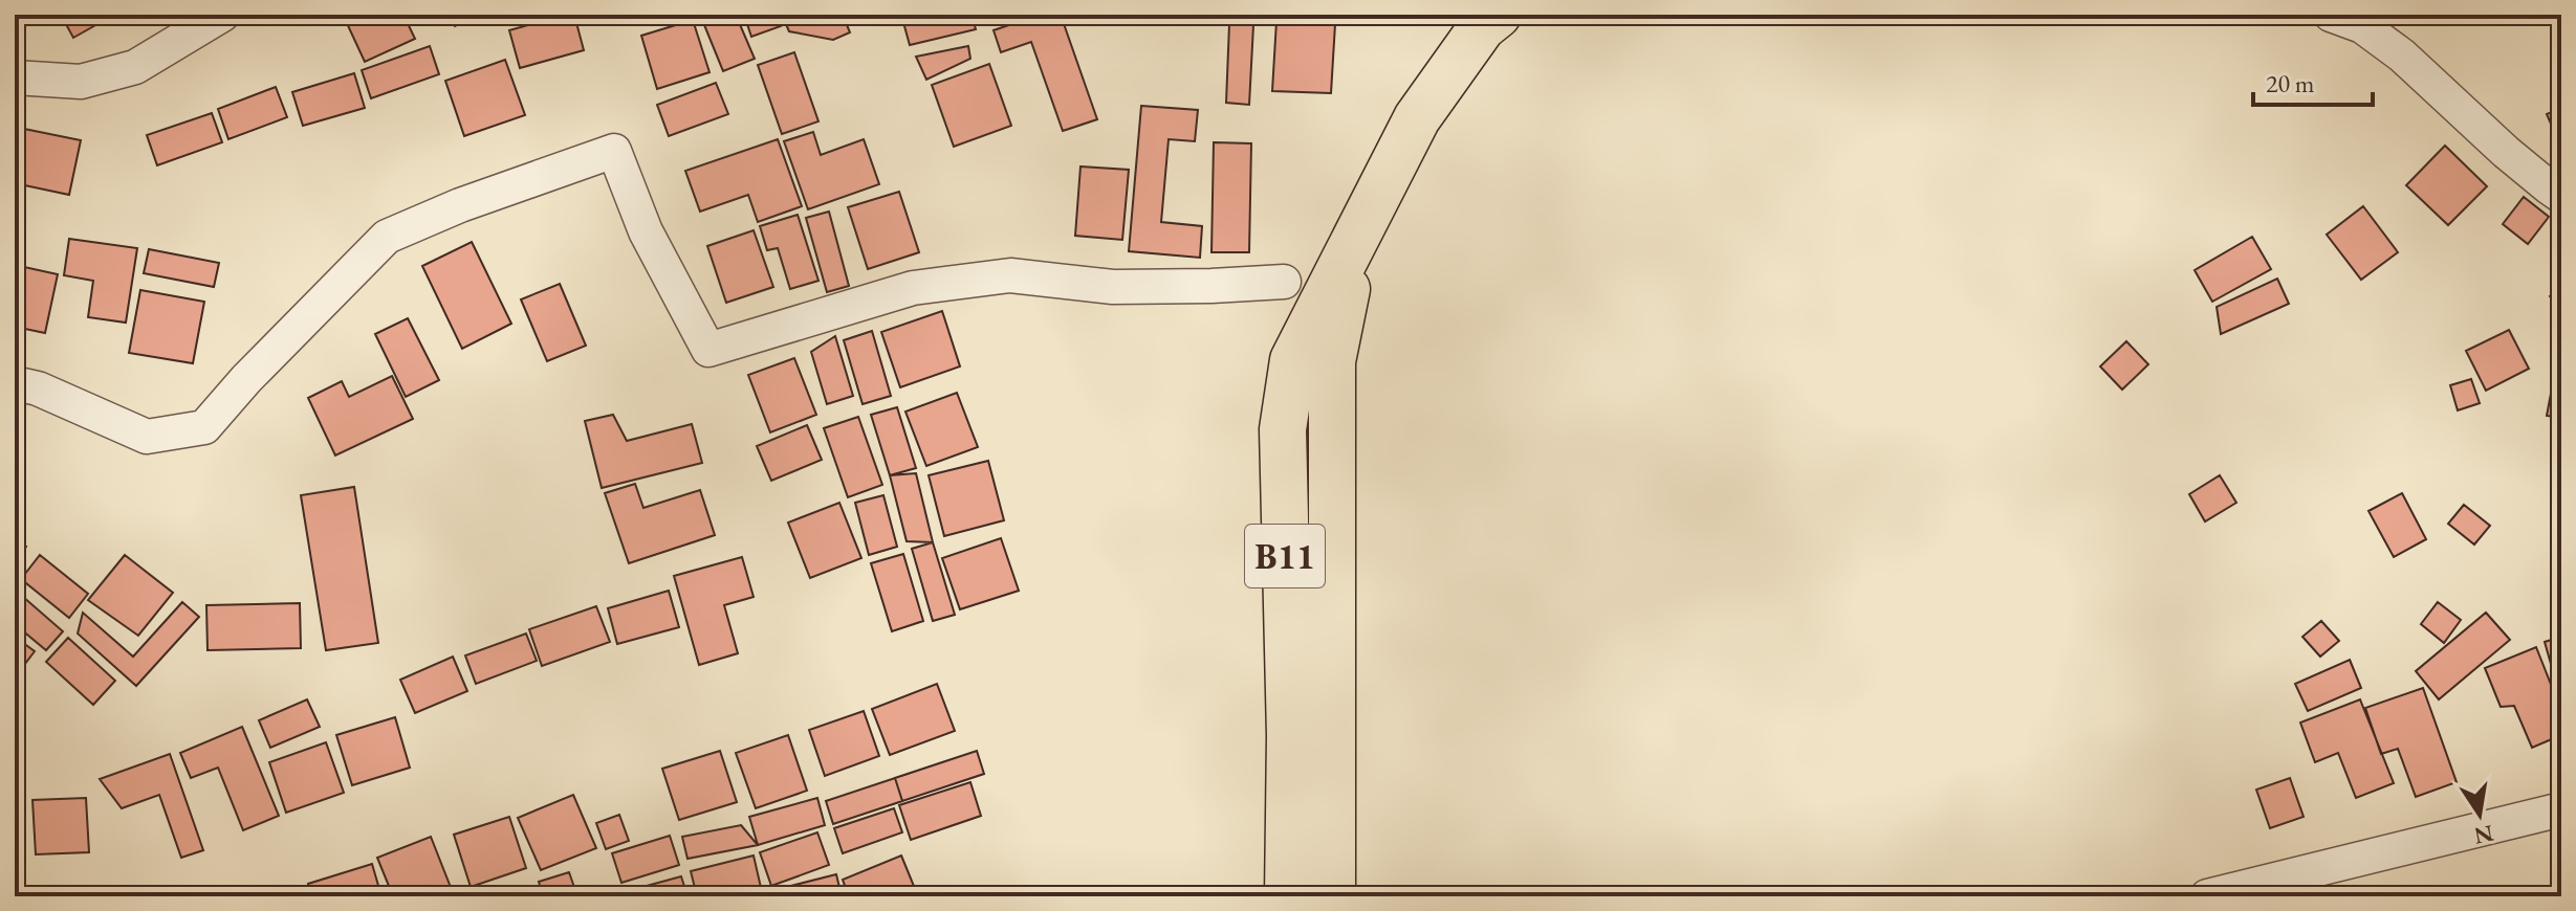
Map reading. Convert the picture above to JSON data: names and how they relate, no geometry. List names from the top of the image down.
{
  "streets": {
    "highway": ["B11"]
  },
  "scale_bar": "20 m",
  "north": "bottom"
}
